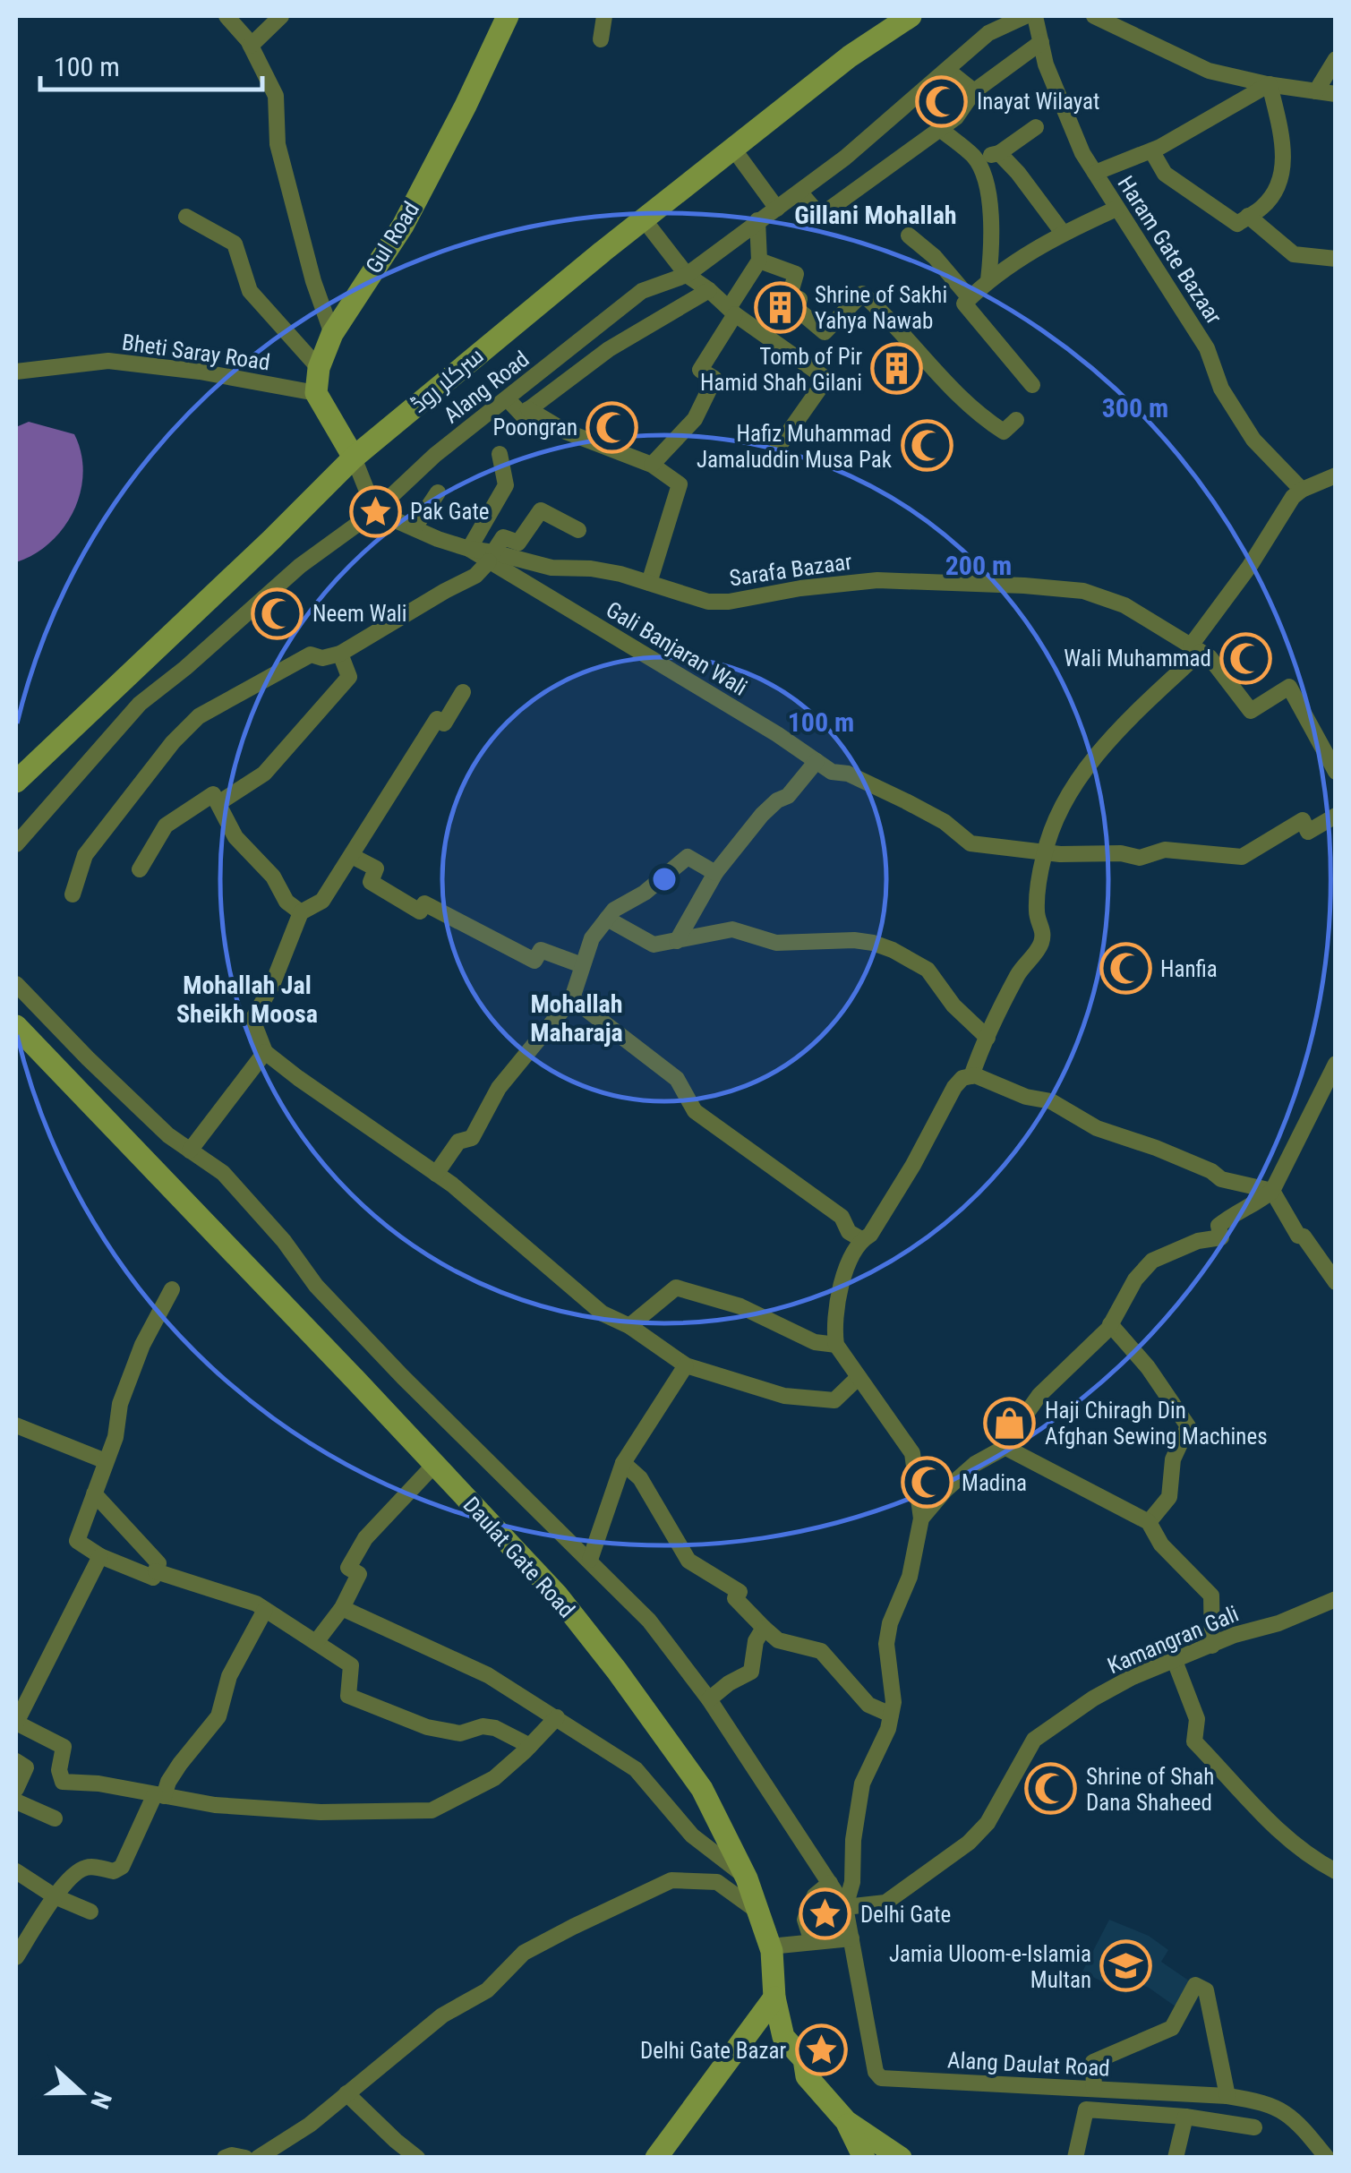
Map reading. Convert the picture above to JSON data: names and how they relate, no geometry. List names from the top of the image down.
{
  "streets": {
    "main road": ["Gul Road", "سرکلر روڈ", "Daulat Gate Road"],
    "street": [
      "Haram Gate Bazaar",
      "Bheti Saray Road",
      "Alang Road",
      "Sarafa Bazaar",
      "Gali Banjaran Wali",
      "Kamangran Gali",
      "Alang Daulat Road"
    ]
  },
  "crossings": [
    ["Gul Road", "Bheti Saray Road"],
    ["Alang Road", "Sarafa Bazaar"],
    ["Sarafa Bazaar", "Gali Banjaran Wali"],
    ["Kamangran Gali", "Alang Daulat Road"]
  ],
  "districts": ["Gillani Mohallah", "Mohallah Jal Sheikh Moosa", "Mohallah Maharaja"],
  "places": {
    "mosque": [
      "Inayat Wilayat",
      "Poongran",
      "Hafiz Muhammad Jamaluddin Musa Pak",
      "Neem Wali",
      "Wali Muhammad",
      "Hanfia",
      "Madina",
      "Shrine of Shah Dana Shaheed"
    ],
    "building": ["Shrine of Sakhi Yahya Nawab", "Tomb of Pir Hamid Shah Gilani"],
    "place": ["Pak Gate", "Delhi Gate", "Delhi Gate Bazar"],
    "shop": ["Haji Chiragh Din Afghan Sewing Machines"],
    "school or university": ["Jamia Uloom-e-Islamia Multan"]
  },
  "scale_bar": "100 m",
  "north": "right",
  "rings": ["300 m", "200 m", "100 m"]
}
